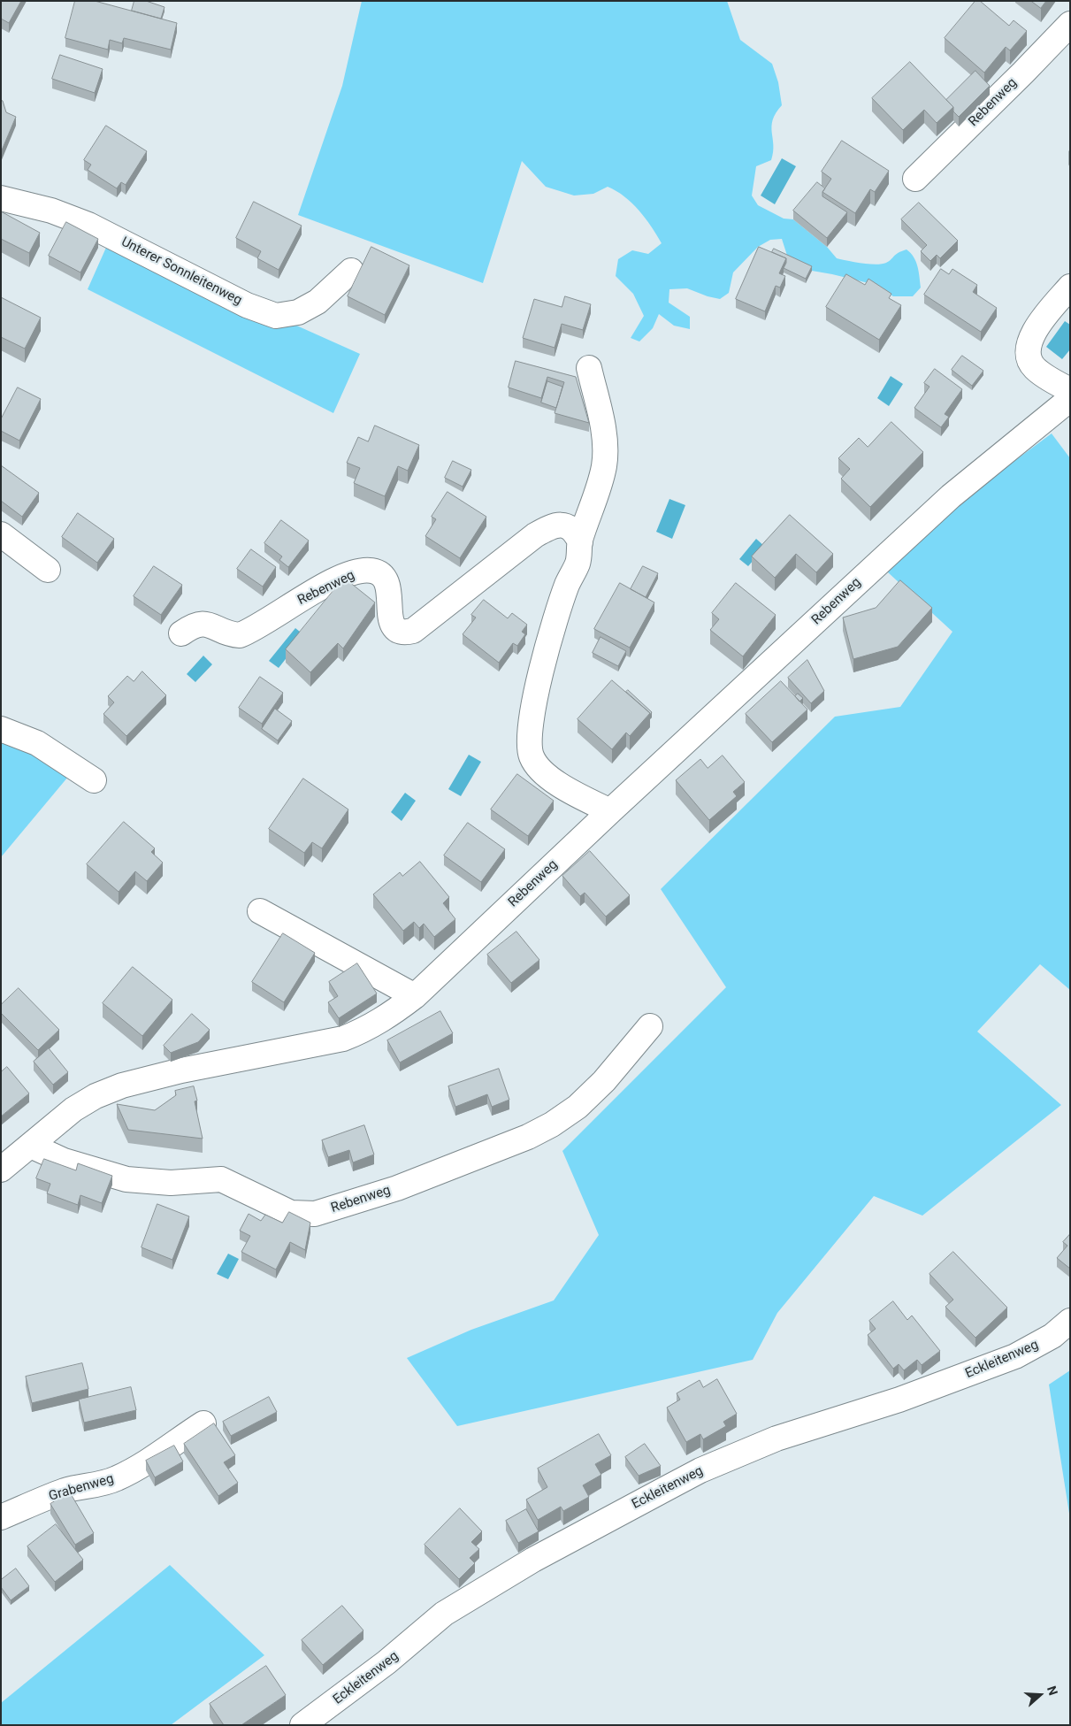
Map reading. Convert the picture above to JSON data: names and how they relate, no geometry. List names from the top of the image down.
{
  "streets": {
    "street": [
      "Rebenweg",
      "Unterer Sonnleitenweg",
      "Eckleitenweg",
      "Grabenweg"
    ]
  },
  "north": "right"
}
